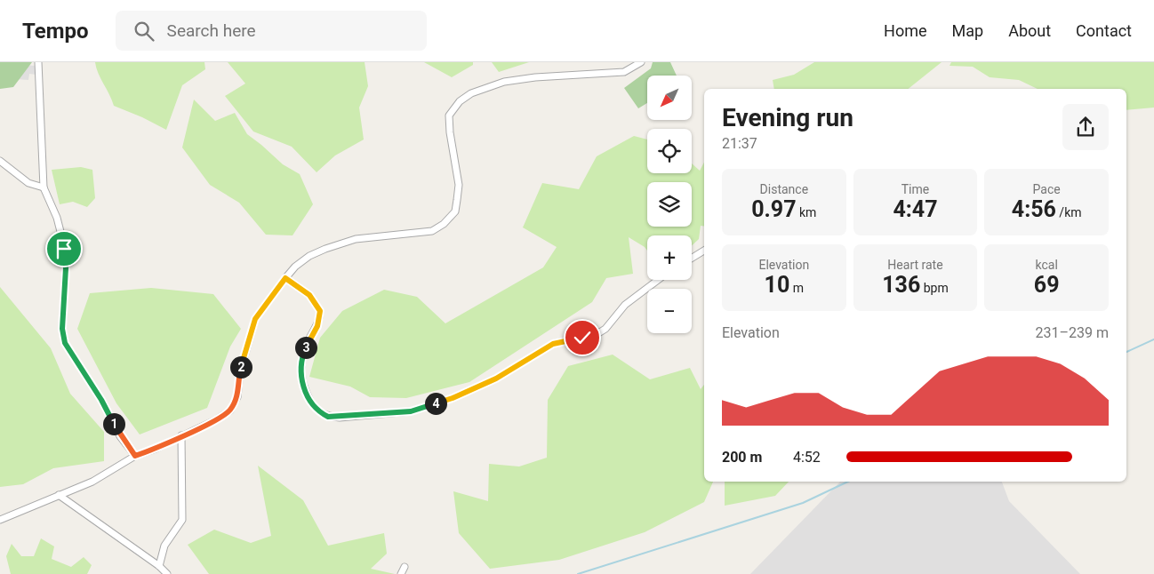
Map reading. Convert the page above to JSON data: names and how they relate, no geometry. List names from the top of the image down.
{
  "north": "bottom left",
  "page": {
    "header": "Tempo",
    "search": "Search here",
    "nav": [
      "Home",
      "Map",
      "About",
      "Contact"
    ],
    "map_buttons": ["+", "−"],
    "heading": ["Evening run", "21:37"],
    "stats": [
      ["Distance", "0.97 km"],
      ["Time", "4:47"],
      ["Pace", "4:56 /km"],
      ["Elevation", "10 m"],
      ["Heart rate", "136 bpm"],
      ["kcal", "69"]
    ],
    "chart": ["Elevation", "231–239 m"],
    "pins": [
      "3",
      "2",
      "4",
      "1"
    ],
    "list": [
      {
        "name": "200 m",
        "note": "4:52"
      }
    ]
  }
}
